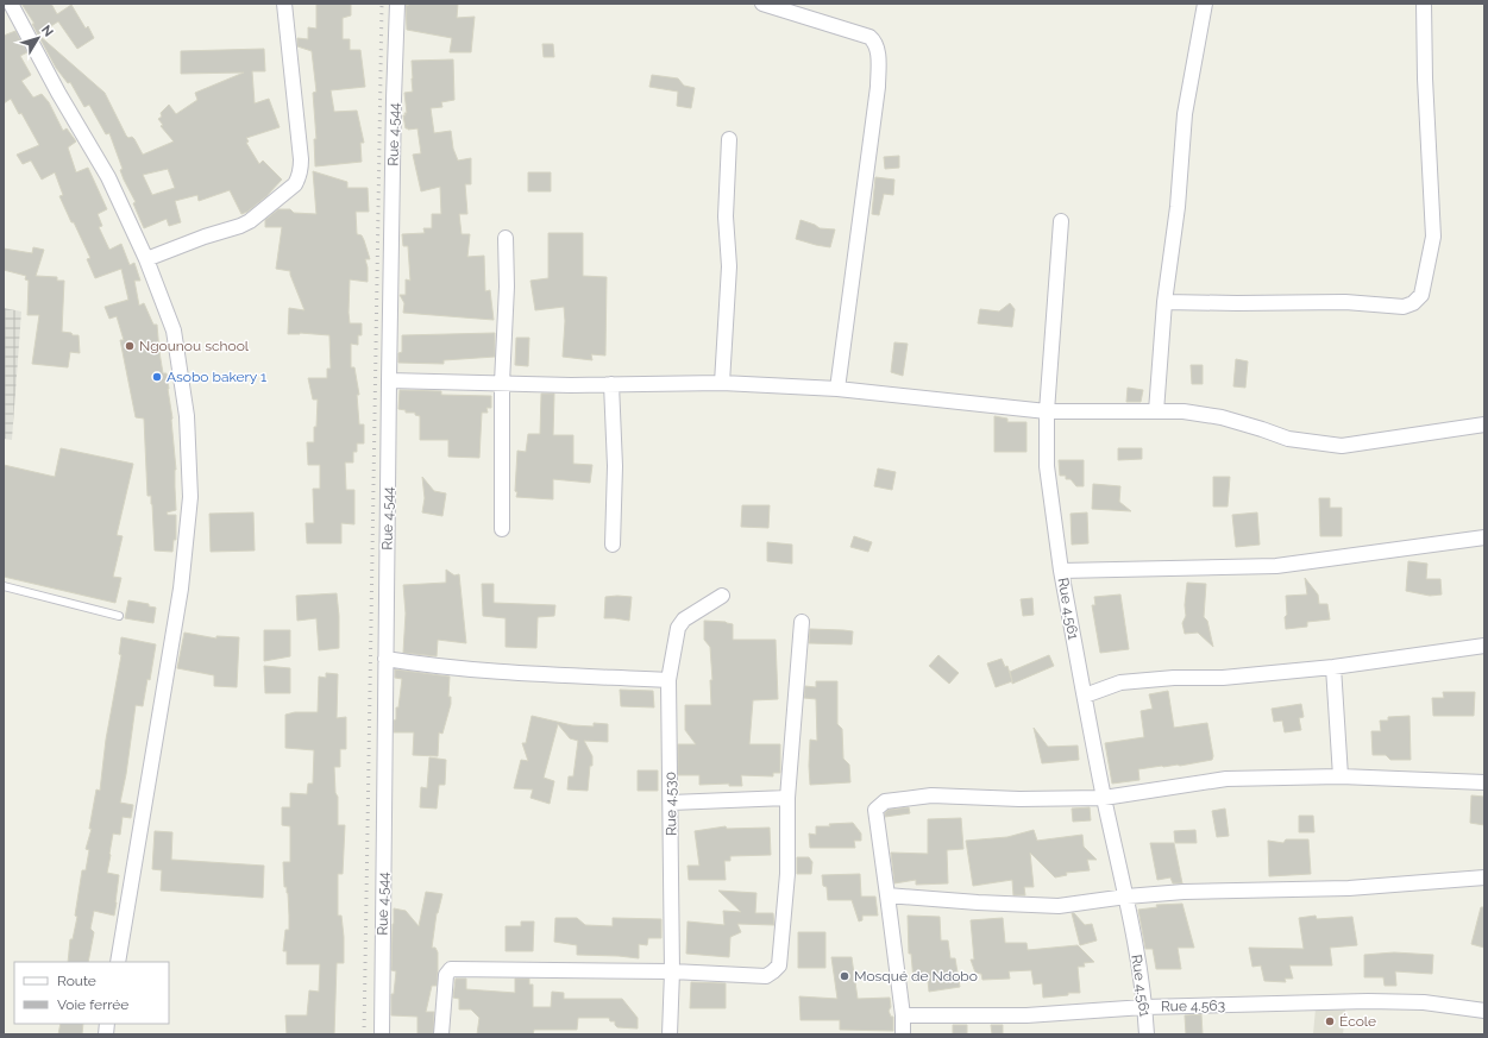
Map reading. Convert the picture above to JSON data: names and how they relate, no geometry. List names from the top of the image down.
{
  "streets": {
    "street": [
      "Rue 4.544",
      "Rue 4.561",
      "Rue 4.530",
      "Rue 4.563"
    ]
  },
  "crossings": [
    ["Rue 4.561", "Rue 4.563"]
  ],
  "places": [
    "Ngounou school",
    "Asobo bakery 1",
    "Mosqué de Ndobo",
    "École"
  ],
  "legend": ["Route", "Voie ferrée"],
  "north": "top right"
}
